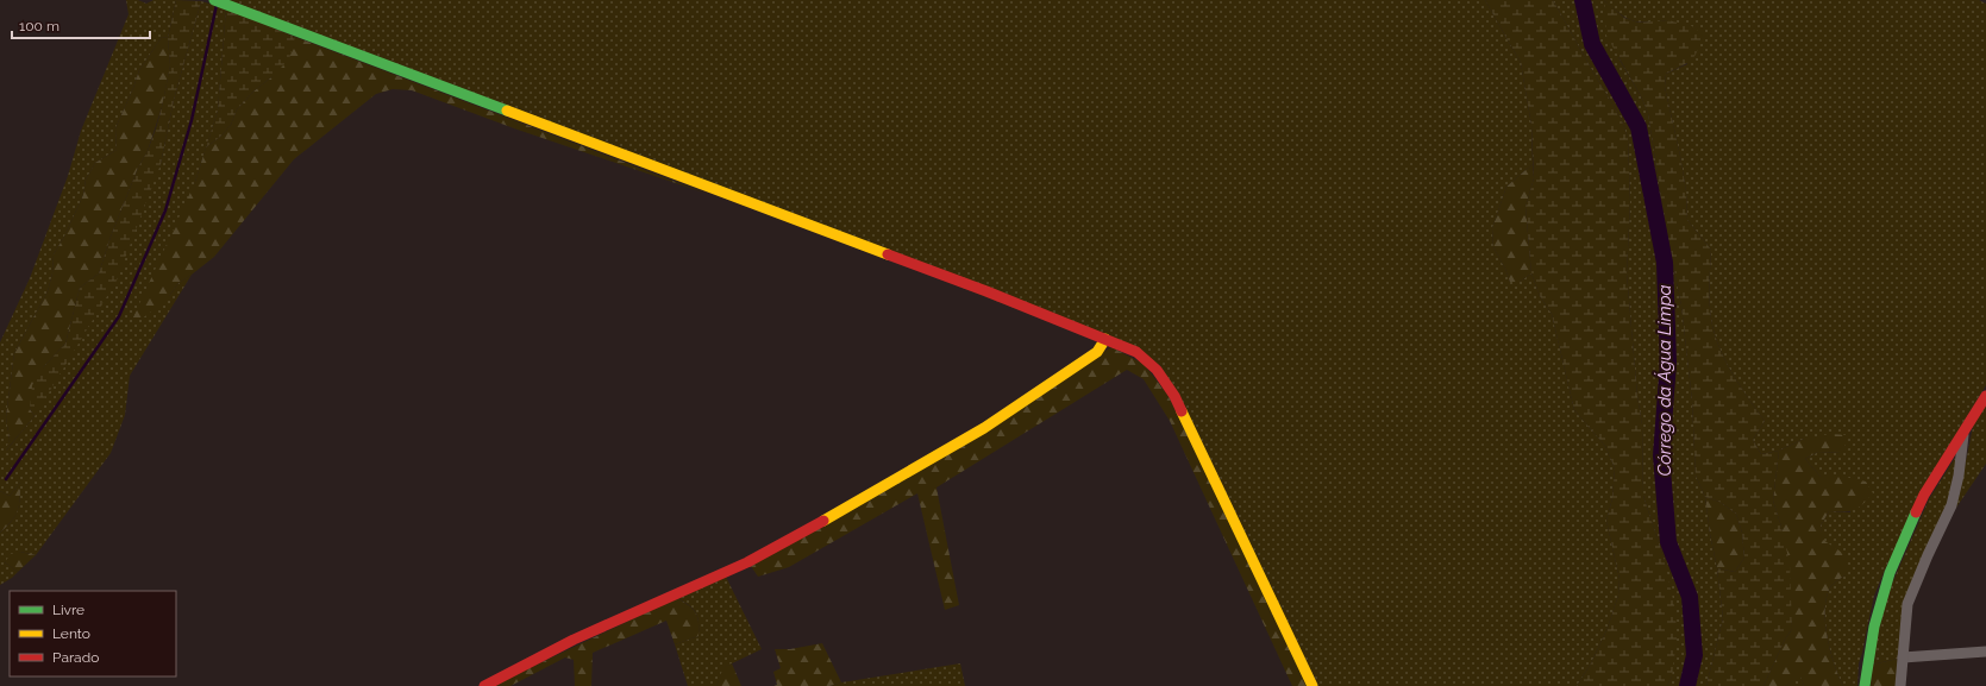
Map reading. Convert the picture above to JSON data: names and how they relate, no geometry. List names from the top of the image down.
{
  "water": ["Córrego da Água Limpa"],
  "legend": ["Livre", "Lento", "Parado"],
  "scale_bar": "100 m"
}
